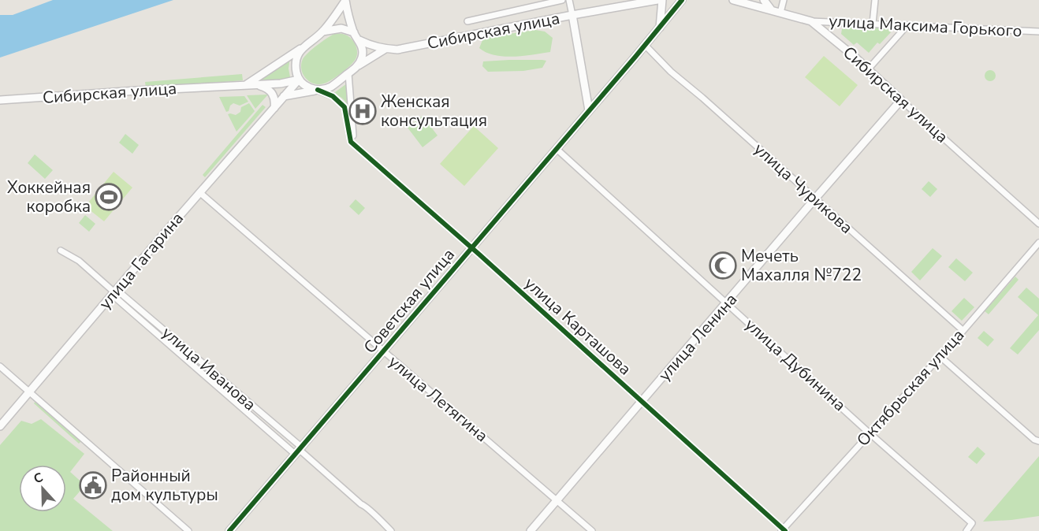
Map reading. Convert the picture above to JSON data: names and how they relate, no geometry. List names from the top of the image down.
{
  "streets": {
    "street": [
      "улица Максима Горького",
      "Сибирская улица",
      "улица Чурикова",
      "улица Гагарина",
      "Советская улица",
      "улица Карташова",
      "улица Ленина",
      "улица Дубинина",
      "улица Иванова",
      "Октябрьская улица",
      "улица Летягина"
    ]
  },
  "crossings": [
    ["улица Максима Горького", "Сибирская улица"],
    ["Сибирская улица", "улица Гагарина"],
    ["Сибирская улица", "улица Ленина"],
    ["улица Чурикова", "Советская улица"],
    ["улица Чурикова", "улица Ленина"],
    ["улица Чурикова", "Октябрьская улица"],
    ["улица Гагарина", "улица Иванова"],
    ["улица Гагарина", "улица Летягина"],
    ["Советская улица", "улица Карташова"],
    ["Советская улица", "улица Дубинина"],
    ["Советская улица", "улица Иванова"],
    ["Советская улица", "улица Летягина"],
    ["улица Карташова", "улица Ленина"],
    ["улица Карташова", "Октябрьская улица"],
    ["улица Ленина", "улица Дубинина"],
    ["улица Ленина", "улица Летягина"],
    ["улица Дубинина", "Октябрьская улица"]
  ],
  "places": {
    "hospital": ["Женская консультация"],
    "sports": ["Хоккейная коробка"],
    "mosque": ["Мечеть Махалля №722"],
    "public building": ["Районный дом культуры"]
  },
  "north": "top"
}
